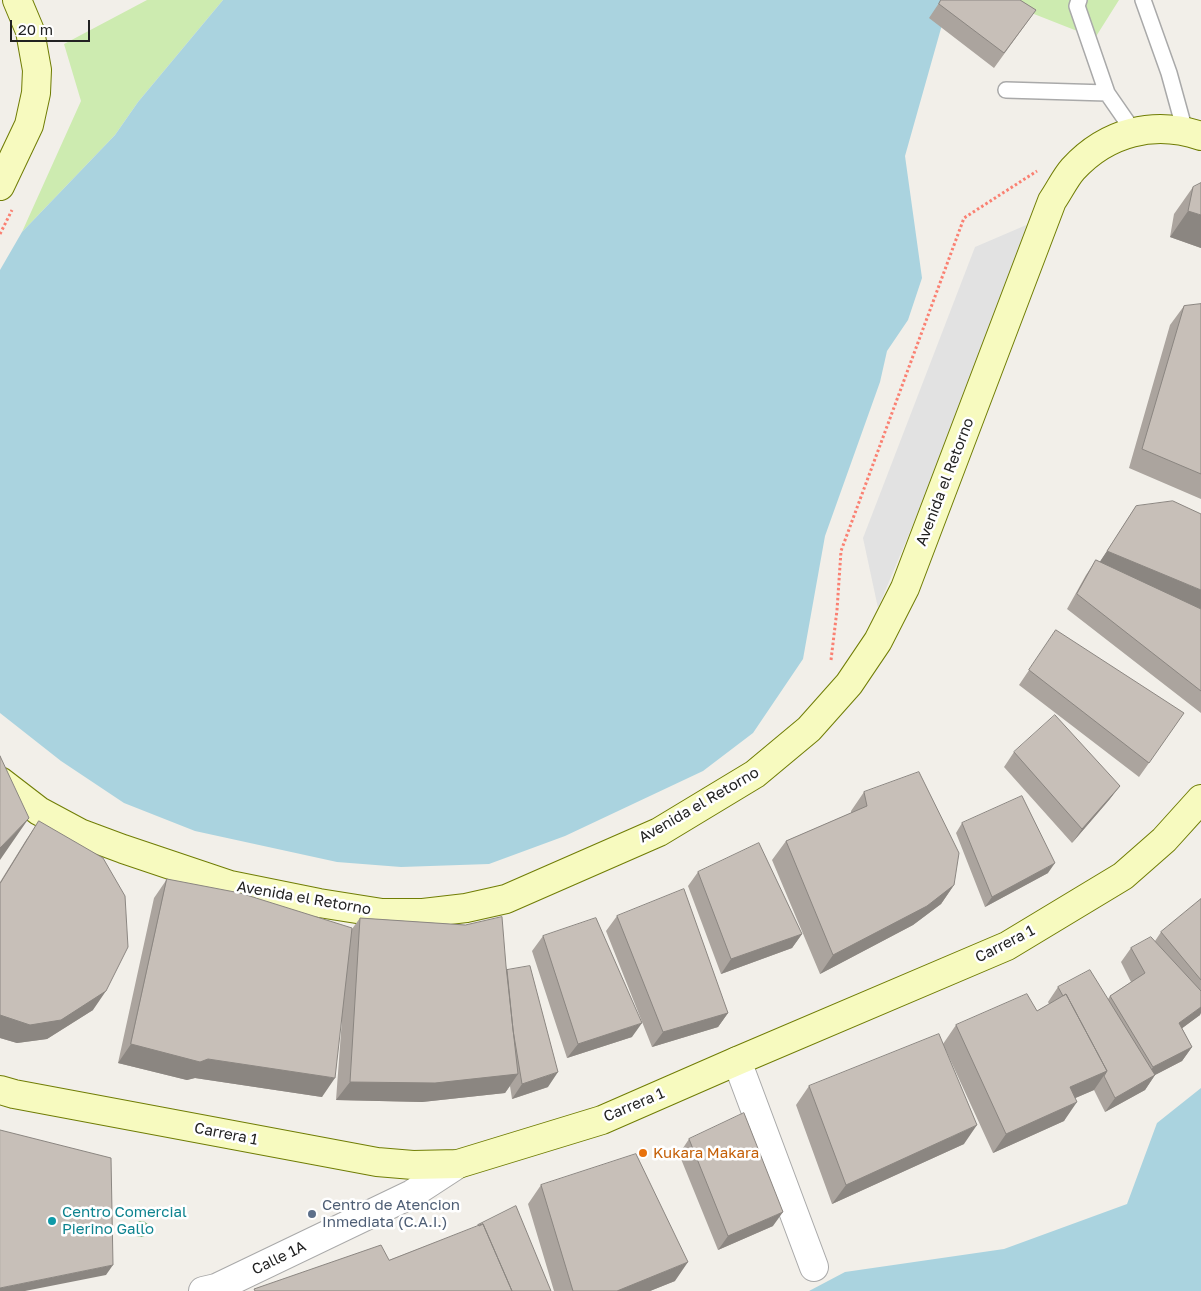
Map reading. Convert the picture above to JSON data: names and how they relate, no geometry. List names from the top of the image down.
{
  "streets": {
    "main road": ["Avenida el Retorno", "Carrera 1"],
    "street": ["Calle 1A"]
  },
  "crossings": [
    ["Carrera 1", "Calle 1A"]
  ],
  "places": ["Kukara Makara", "Centro de Atencion Inmediata (C.A.I.)", "Centro Comercial Pierino Gallo"],
  "scale_bar": "20 m"
}
